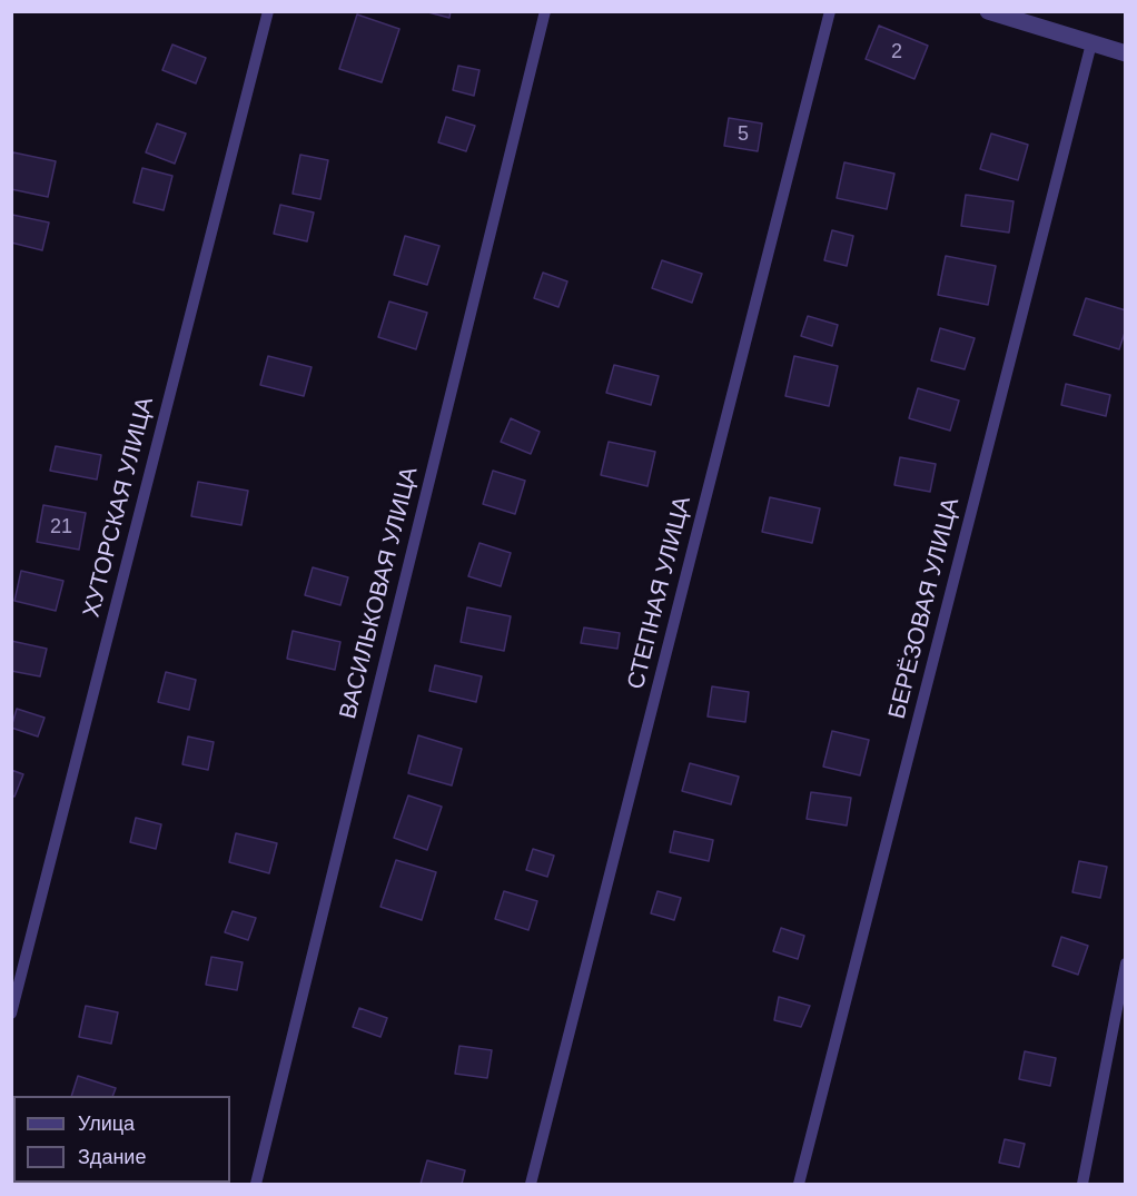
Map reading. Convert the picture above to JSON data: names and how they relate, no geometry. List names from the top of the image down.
{
  "streets": {
    "lane": [
      "ХУТОРСКАЯ УЛИЦА",
      "ВАСИЛЬКОВАЯ УЛИЦА",
      "СТЕПНАЯ УЛИЦА",
      "БЕРЁЗОВАЯ УЛИЦА"
    ]
  },
  "house_numbers": ["2", "5", "21"],
  "legend": ["Улица", "Здание"]
}
